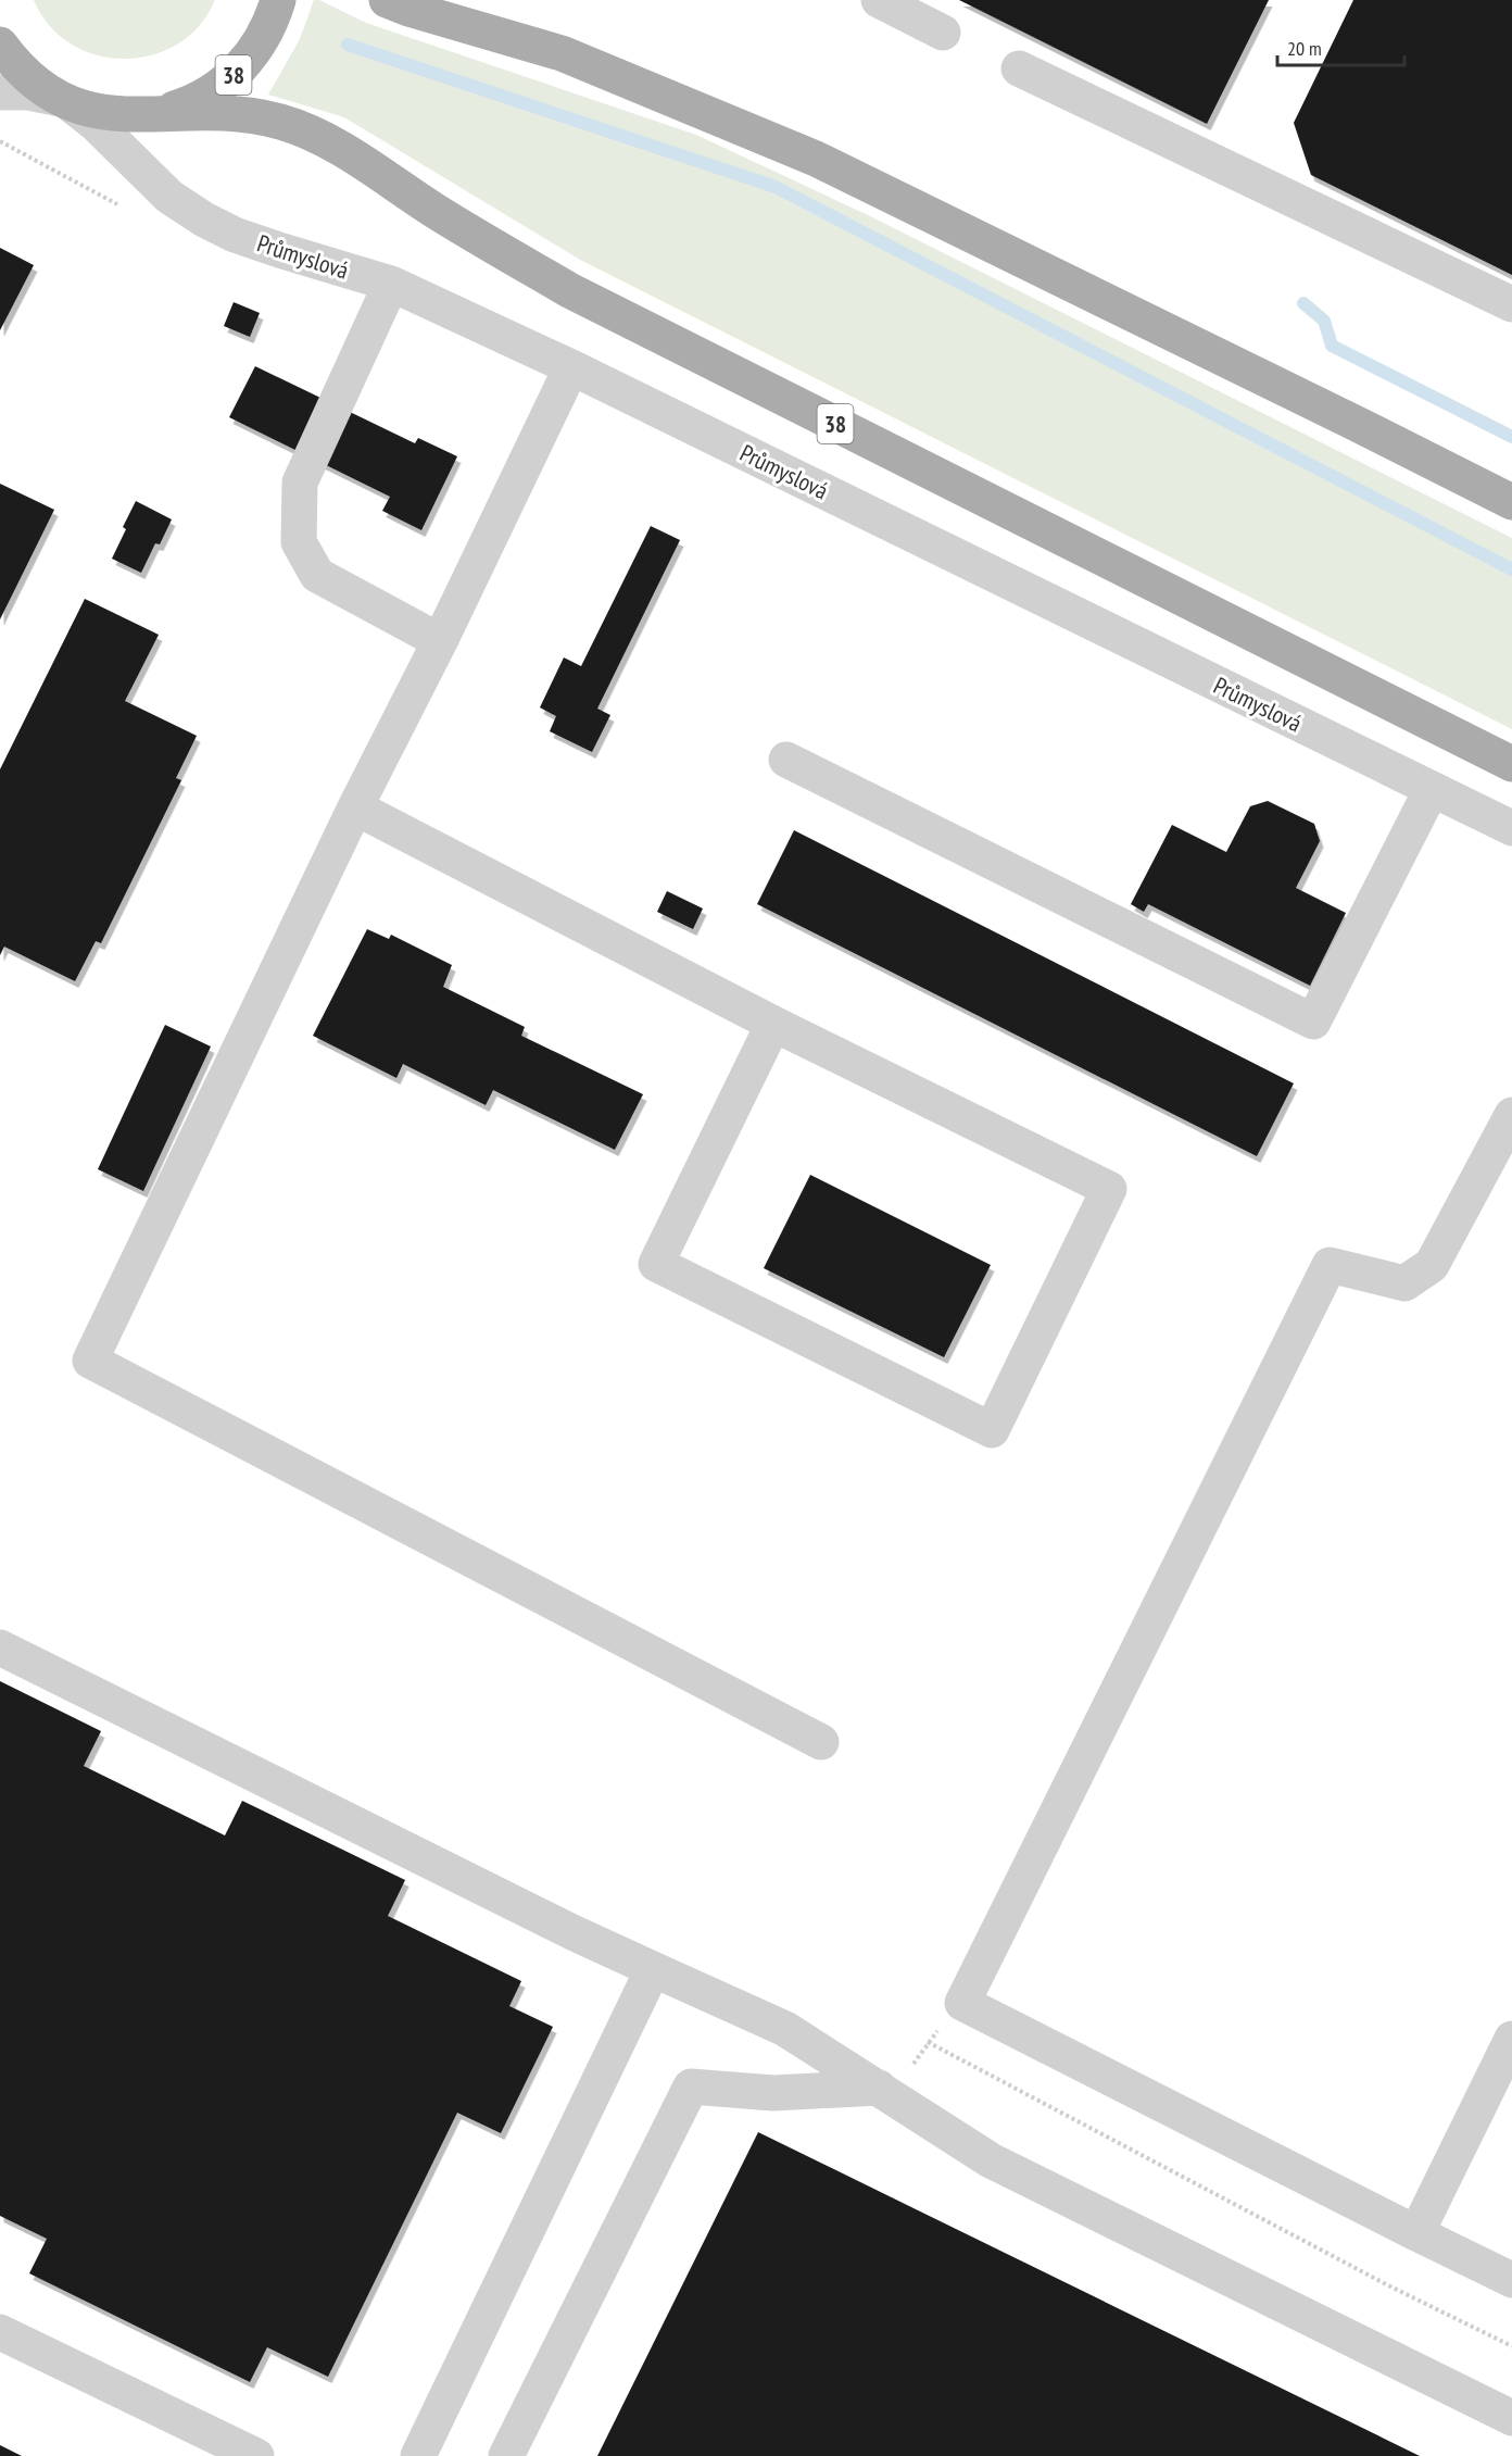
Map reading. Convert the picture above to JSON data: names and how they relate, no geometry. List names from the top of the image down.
{
  "streets": {
    "main road": ["38", "Průmyslová"]
  },
  "scale_bar": "20 m"
}
